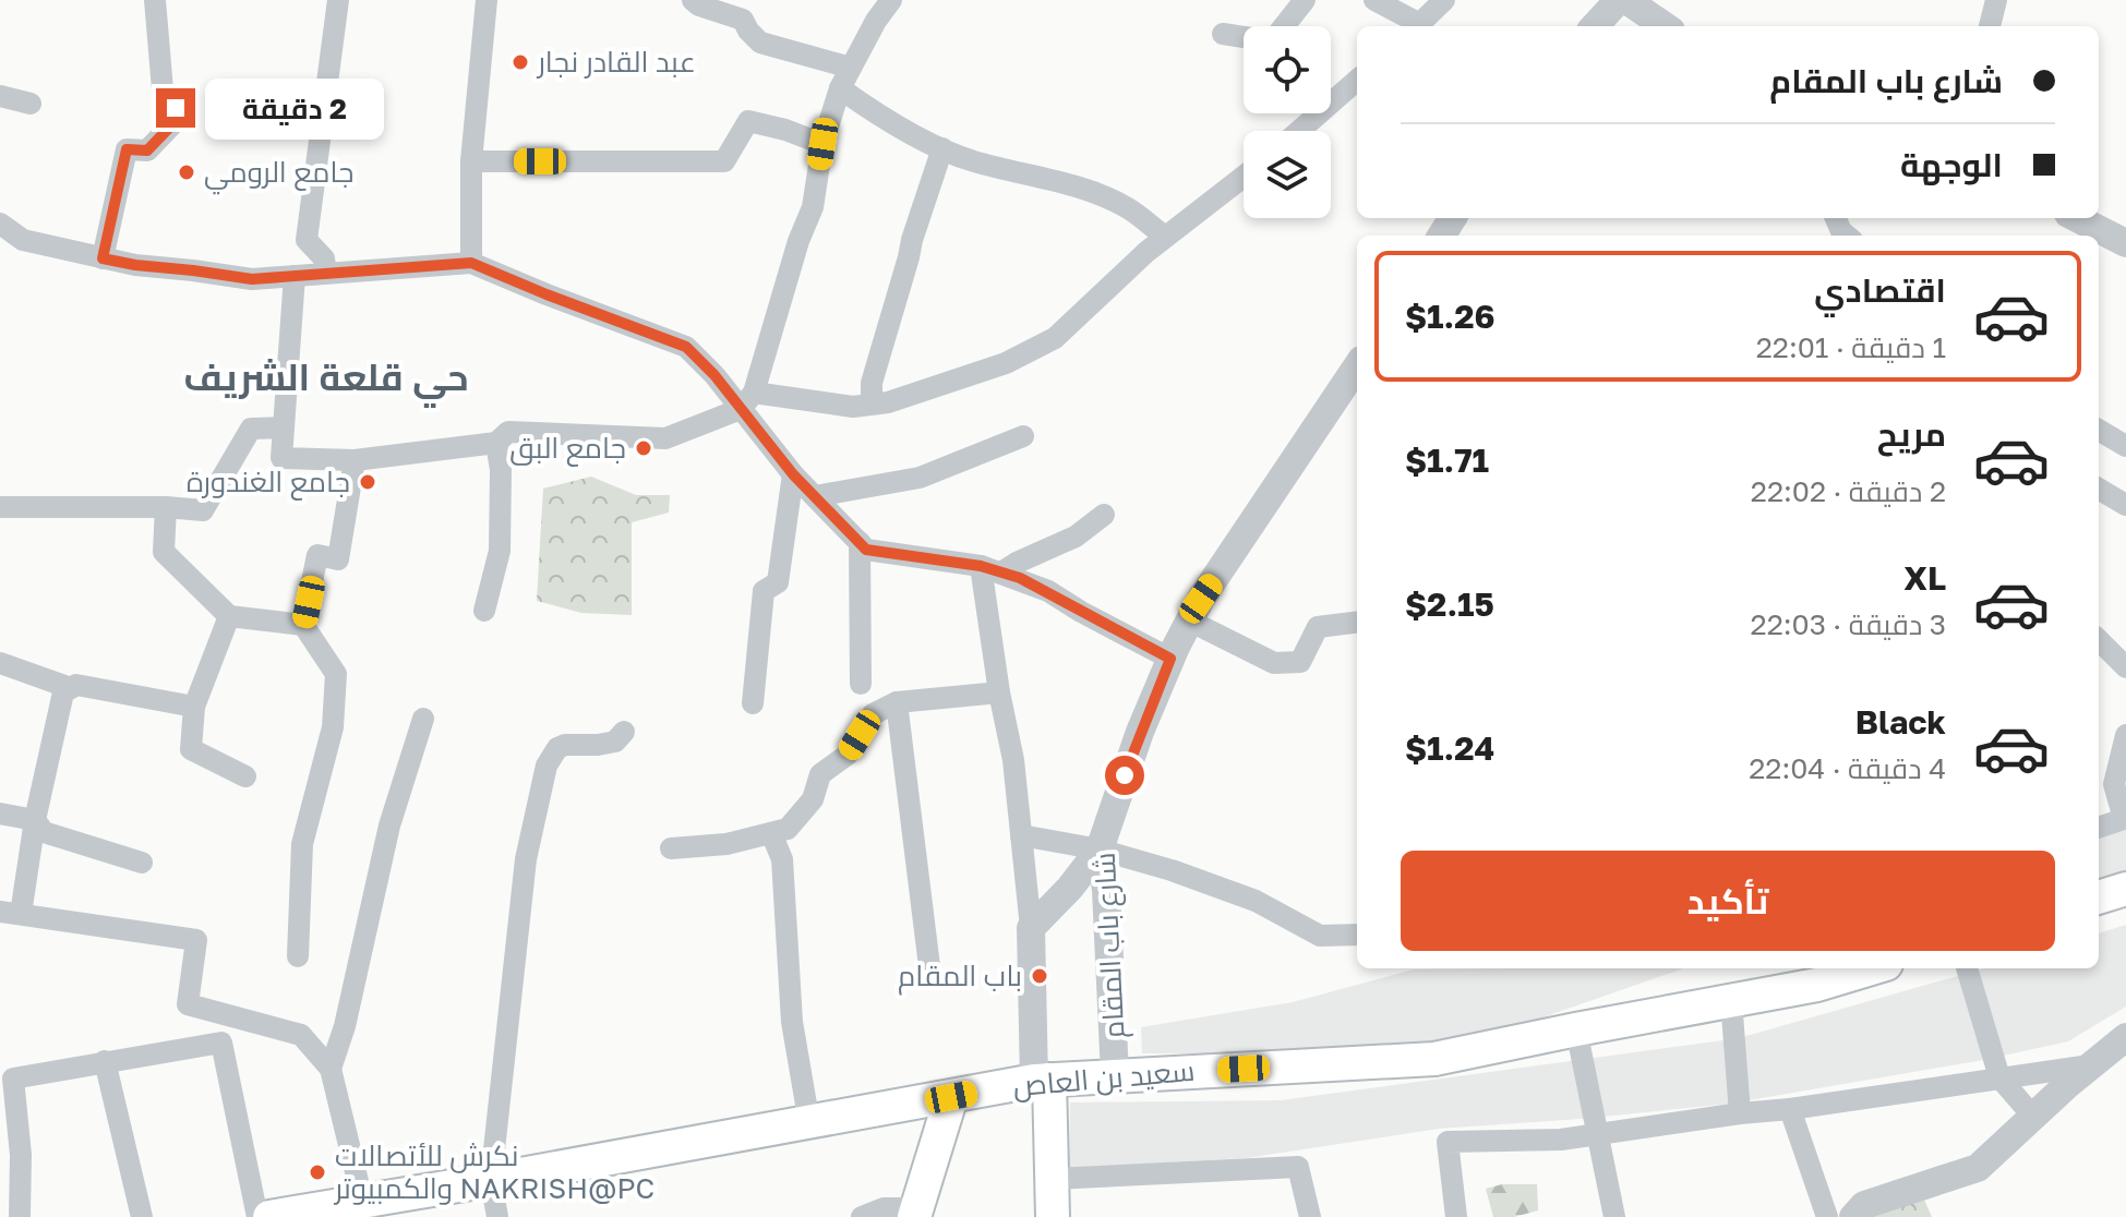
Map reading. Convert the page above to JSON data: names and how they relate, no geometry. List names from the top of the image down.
{
  "streets": {
    "main road": ["سعيد بن العاص"],
    "street": ["شارع باب المقام"]
  },
  "crossings": [
    ["شارع باب المقام", "سعيد بن العاص"]
  ],
  "districts": ["حي قلعة الشريف"],
  "places": [
    "عبد القادر نجار",
    "جامع الرومي",
    "جامع البق",
    "جامع الغندورة",
    "باب المقام",
    "نكرش للأتصالات والكمبيوتر NAKRISH@PC"
  ],
  "page": {
    "banner": ["شارع باب المقام", "الوجهة"],
    "bubble": "2 دقيقة",
    "list": [
      {
        "name": "اقتصادي",
        "note": "1 دقيقة · 22:01",
        "value": "$1.26"
      },
      {
        "name": "مريح",
        "note": "2 دقيقة · 22:02",
        "value": "$1.71"
      },
      {
        "name": "XL",
        "note": "3 دقيقة · 22:03",
        "value": "$2.15"
      },
      {
        "name": "Black",
        "note": "4 دقيقة · 22:04",
        "value": "$1.24"
      }
    ],
    "buttons": "تأكيد"
  }
}
